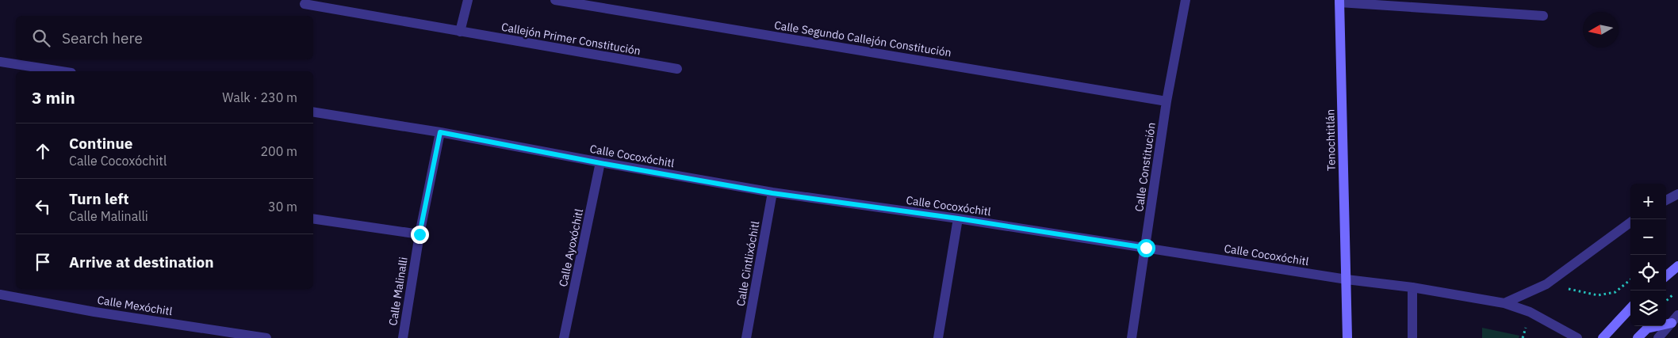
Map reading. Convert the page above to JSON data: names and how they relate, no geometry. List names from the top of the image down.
{
  "streets": {
    "main road": ["Tenochtitlán"],
    "street": [
      "Callejón Primer Constitución",
      "Calle Segundo Callejón Constitución",
      "Calle Cocoxóchitl",
      "Calle Constitución",
      "Calle Ayoxóchitl",
      "Calle Cintlixóchitl",
      "Calle Malinalli",
      "Calle Mexóchitl"
    ]
  },
  "crossings": [
    ["Calle Segundo Callejón Constitución", "Calle Constitución"],
    ["Tenochtitlán", "Calle Cocoxóchitl"],
    ["Calle Cocoxóchitl", "Calle Constitución"],
    ["Calle Cocoxóchitl", "Calle Ayoxóchitl"],
    ["Calle Cocoxóchitl", "Calle Cintlixóchitl"],
    ["Calle Cocoxóchitl", "Calle Malinalli"]
  ],
  "north": "left",
  "page": {
    "search": "Search here",
    "heading": ["3 min", "Walk · 230 m"],
    "list": [
      ["Continue", "Calle Cocoxóchitl", "200 m"],
      ["Turn left", "Calle Malinalli", "30 m"],
      "Arrive at destination"
    ],
    "map_buttons": ["+", "−"]
  }
}
